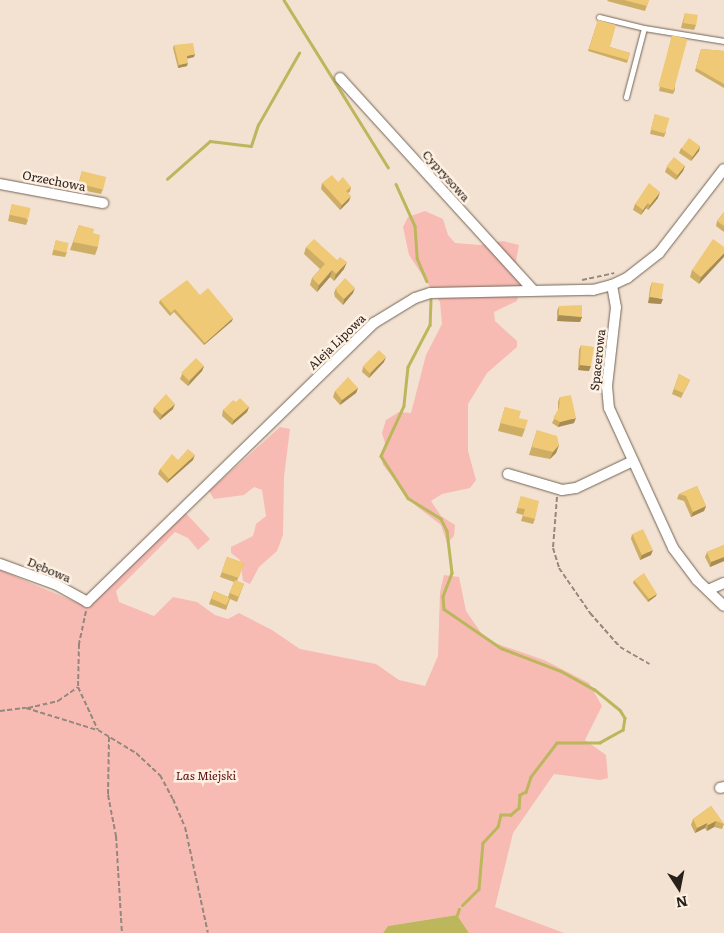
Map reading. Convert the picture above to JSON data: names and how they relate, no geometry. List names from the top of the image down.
{
  "streets": {
    "street": [
      "Cyprysowa",
      "Orzechowa",
      "Aleja Lipowa",
      "Spacerowa",
      "Dębowa"
    ]
  },
  "crossings": [
    ["Cyprysowa", "Aleja Lipowa"],
    ["Aleja Lipowa", "Spacerowa"],
    ["Aleja Lipowa", "Dębowa"]
  ],
  "parks": ["Las Miejski"],
  "north": "bottom"
}
